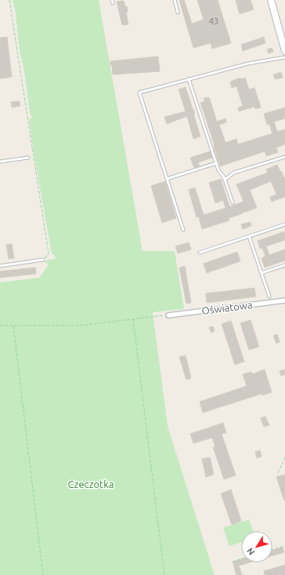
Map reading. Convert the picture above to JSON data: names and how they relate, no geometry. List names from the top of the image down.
{
  "streets": {
    "street": ["Oświatowa"]
  },
  "parks": ["Czeczotka"],
  "house_numbers": ["43"],
  "north": "bottom left"
}
